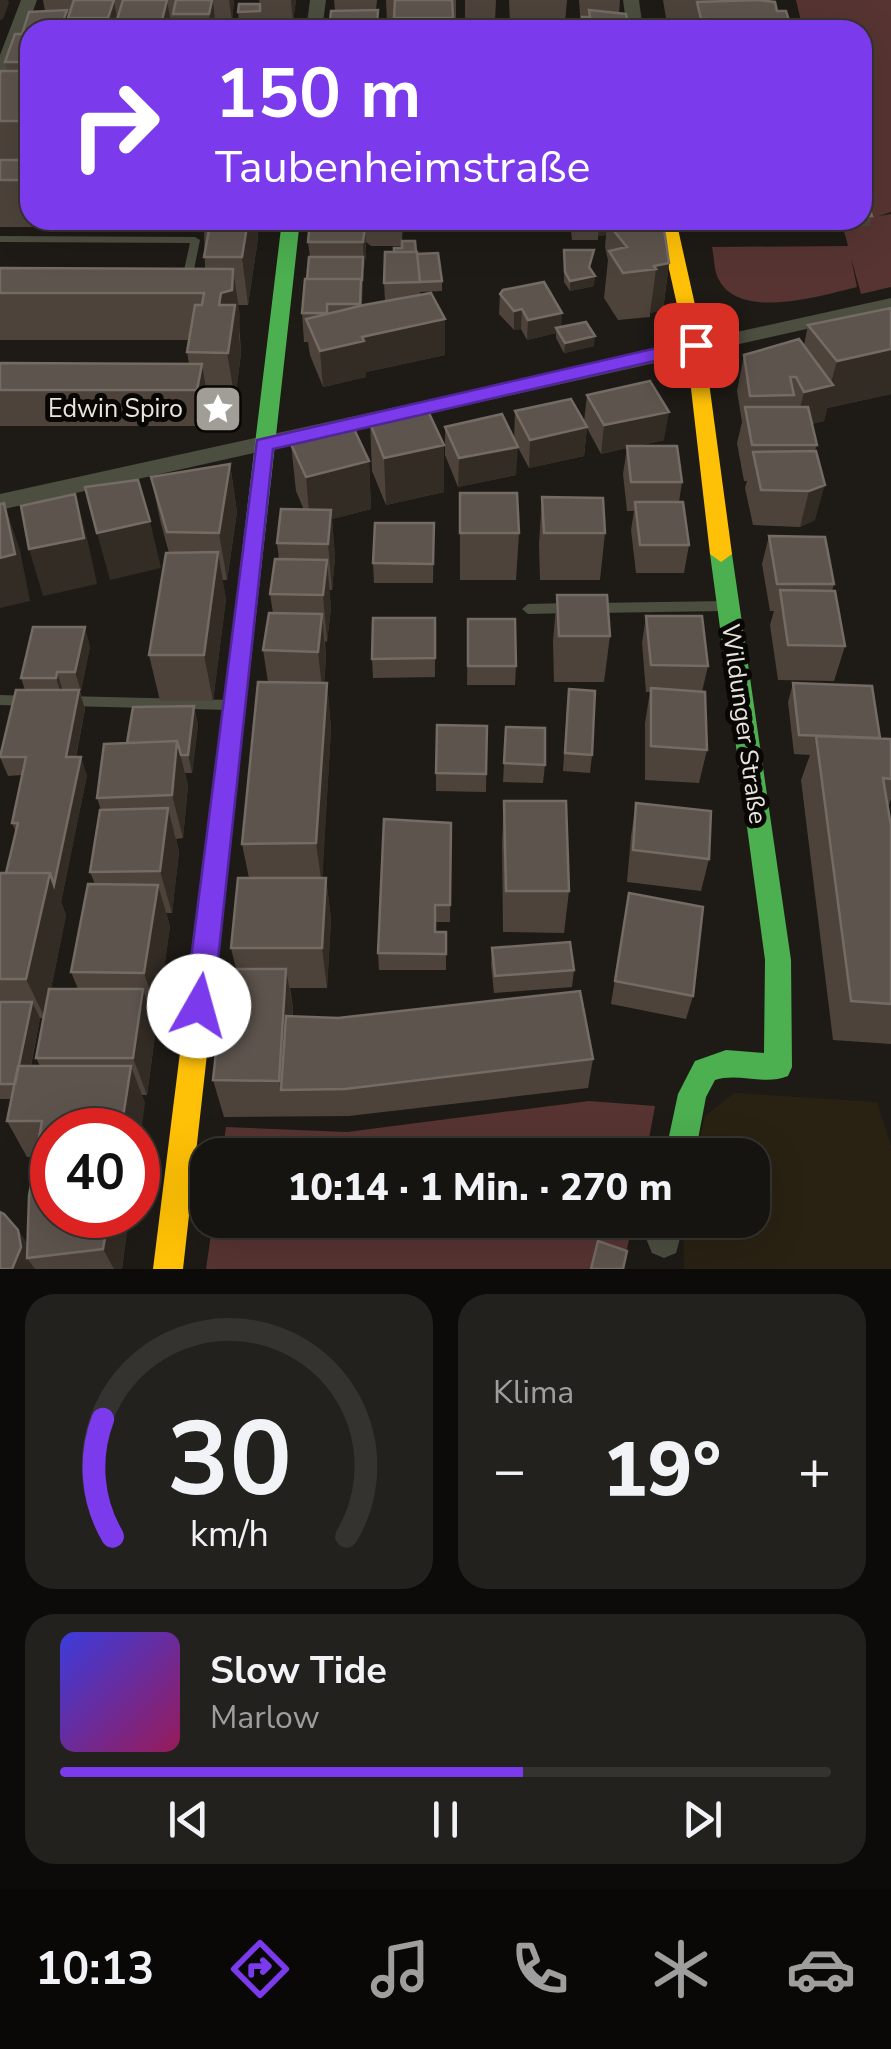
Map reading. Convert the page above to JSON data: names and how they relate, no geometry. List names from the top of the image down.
{
  "streets": {
    "street": ["Wildunger Straße"]
  },
  "places": {
    "place": ["Edwin Spiro"]
  },
  "page": {
    "turn": ["150 m", "Taubenheimstraße"],
    "limit": "40",
    "trip": "10:14 · 1 Min. · 270 m",
    "tile": "Klima",
    "heat": ["−", "19°", "+"],
    "song": ["Slow Tide", "Marlow"],
    "tabs": "10:13",
    "gauge": ["30", "km/h"]
  }
}
